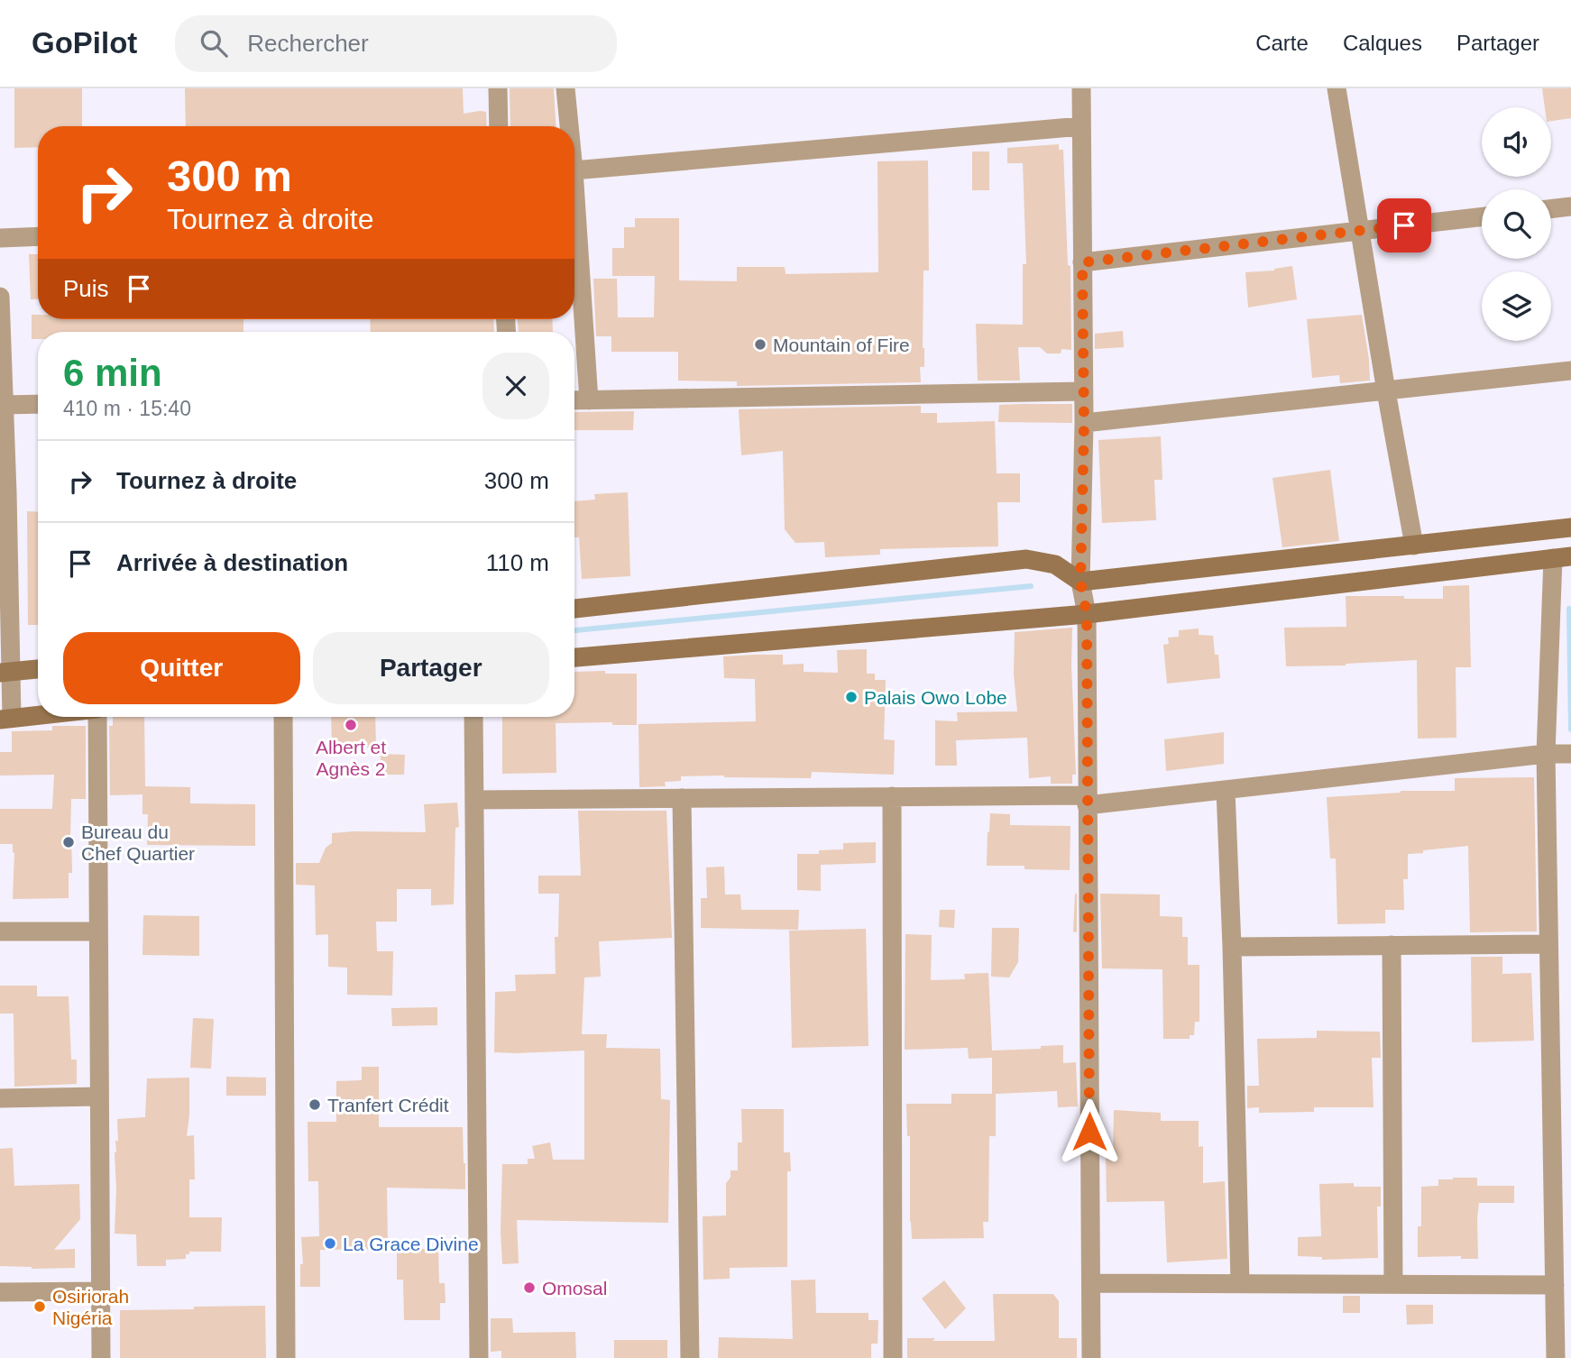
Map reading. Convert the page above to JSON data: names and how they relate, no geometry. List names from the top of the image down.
{
  "places": [
    "Mountain of Fire",
    "Palais Owo Lobe",
    "Albert et Agnès 2",
    "Bureau du Chef Quartier",
    "Tranfert Crédit",
    "La Grace Divine",
    "Omosal",
    "Osiriorah Nigéria"
  ],
  "page": {
    "header": "GoPilot",
    "search": "Rechercher",
    "nav": ["Carte", "Calques", "Partager"],
    "turn": ["300 m", "Tournez à droite"],
    "then": "Puis",
    "heading": ["6 min", "410 m · 15:40"],
    "list": [
      {
        "name": "Tournez à droite",
        "value": "300 m"
      },
      {
        "name": "Arrivée à destination",
        "value": "110 m"
      }
    ],
    "buttons": ["Quitter", "Partager"]
  }
}
